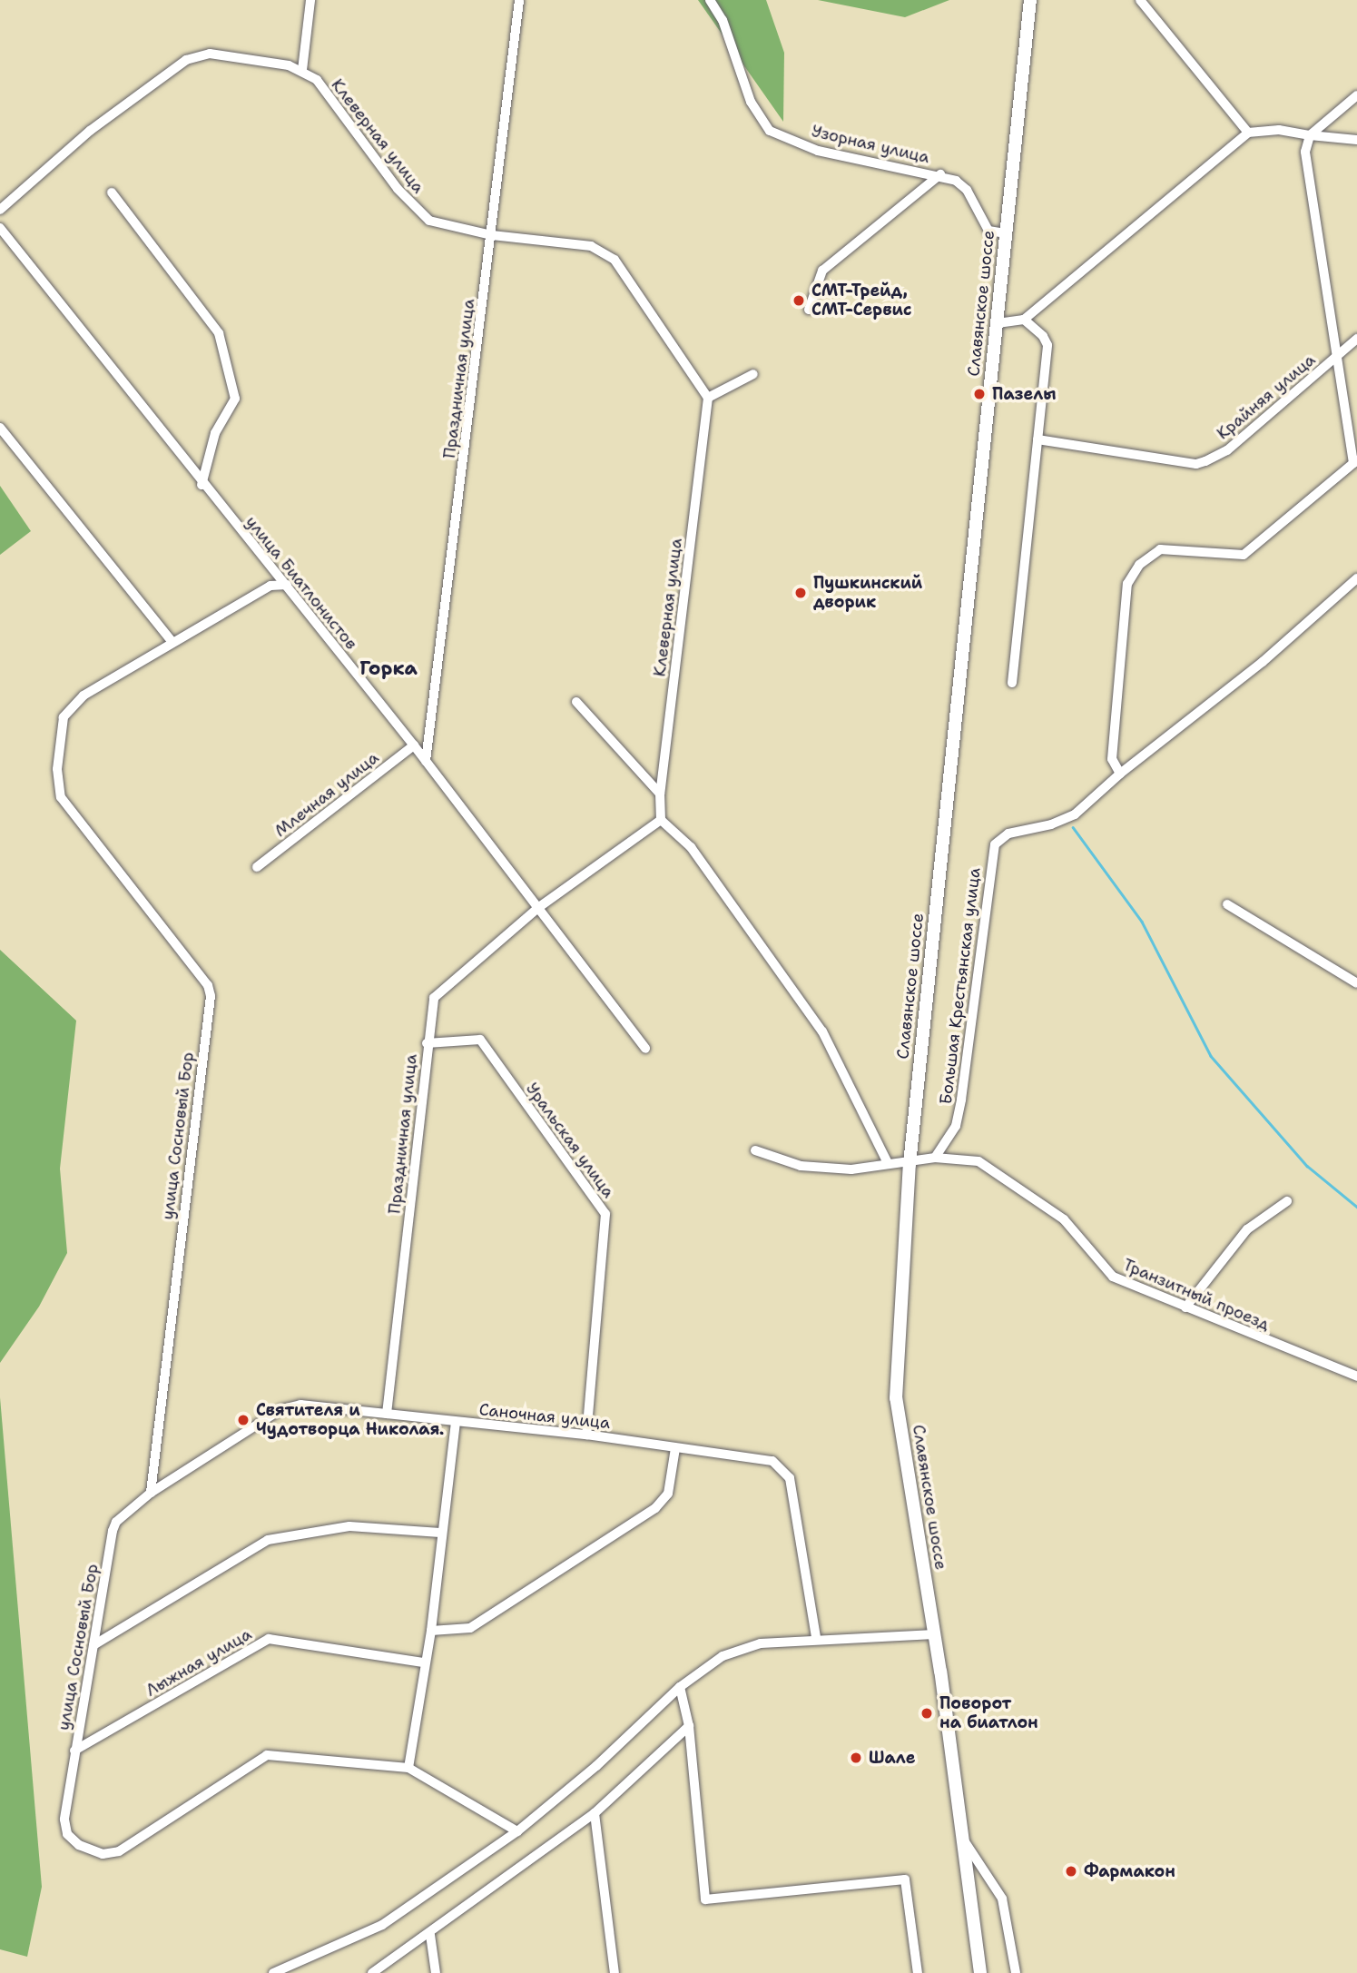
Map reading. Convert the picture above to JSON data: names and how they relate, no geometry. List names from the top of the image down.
{
  "streets": {
    "main road": ["Славянское шоссе"],
    "street": [
      "Клеверная улица",
      "Узорная улица",
      "Праздничная улица",
      "Крайняя улица",
      "улица Биатлонистов",
      "Млечная улица",
      "Большая Крестьянская улица",
      "улица Сосновый Бор",
      "Уральская улица",
      "Транзитный проезд",
      "Саночная улица",
      "Лыжная улица"
    ]
  },
  "crossings": [
    ["Клеверная улица", "Праздничная улица"],
    ["Узорная улица", "Славянское шоссе"],
    ["Славянское шоссе", "Транзитный проезд"],
    ["Праздничная улица", "улица Биатлонистов"],
    ["Праздничная улица", "Уральская улица"],
    ["Праздничная улица", "Саночная улица"],
    ["улица Биатлонистов", "Млечная улица"],
    ["улица Биатлонистов", "улица Сосновый Бор"],
    ["Большая Крестьянская улица", "Транзитный проезд"],
    ["улица Сосновый Бор", "Саночная улица"],
    ["улица Сосновый Бор", "Лыжная улица"],
    ["Уральская улица", "Саночная улица"]
  ],
  "districts": ["Горка"],
  "places": [
    "СМТ-Трейд, СМТ-Сервис",
    "Пазелы",
    "Пушкинский дворик",
    "Святителя и Чудотворца Николая.",
    "Поворот на биатлон",
    "Шале",
    "Фармакон"
  ]
}
